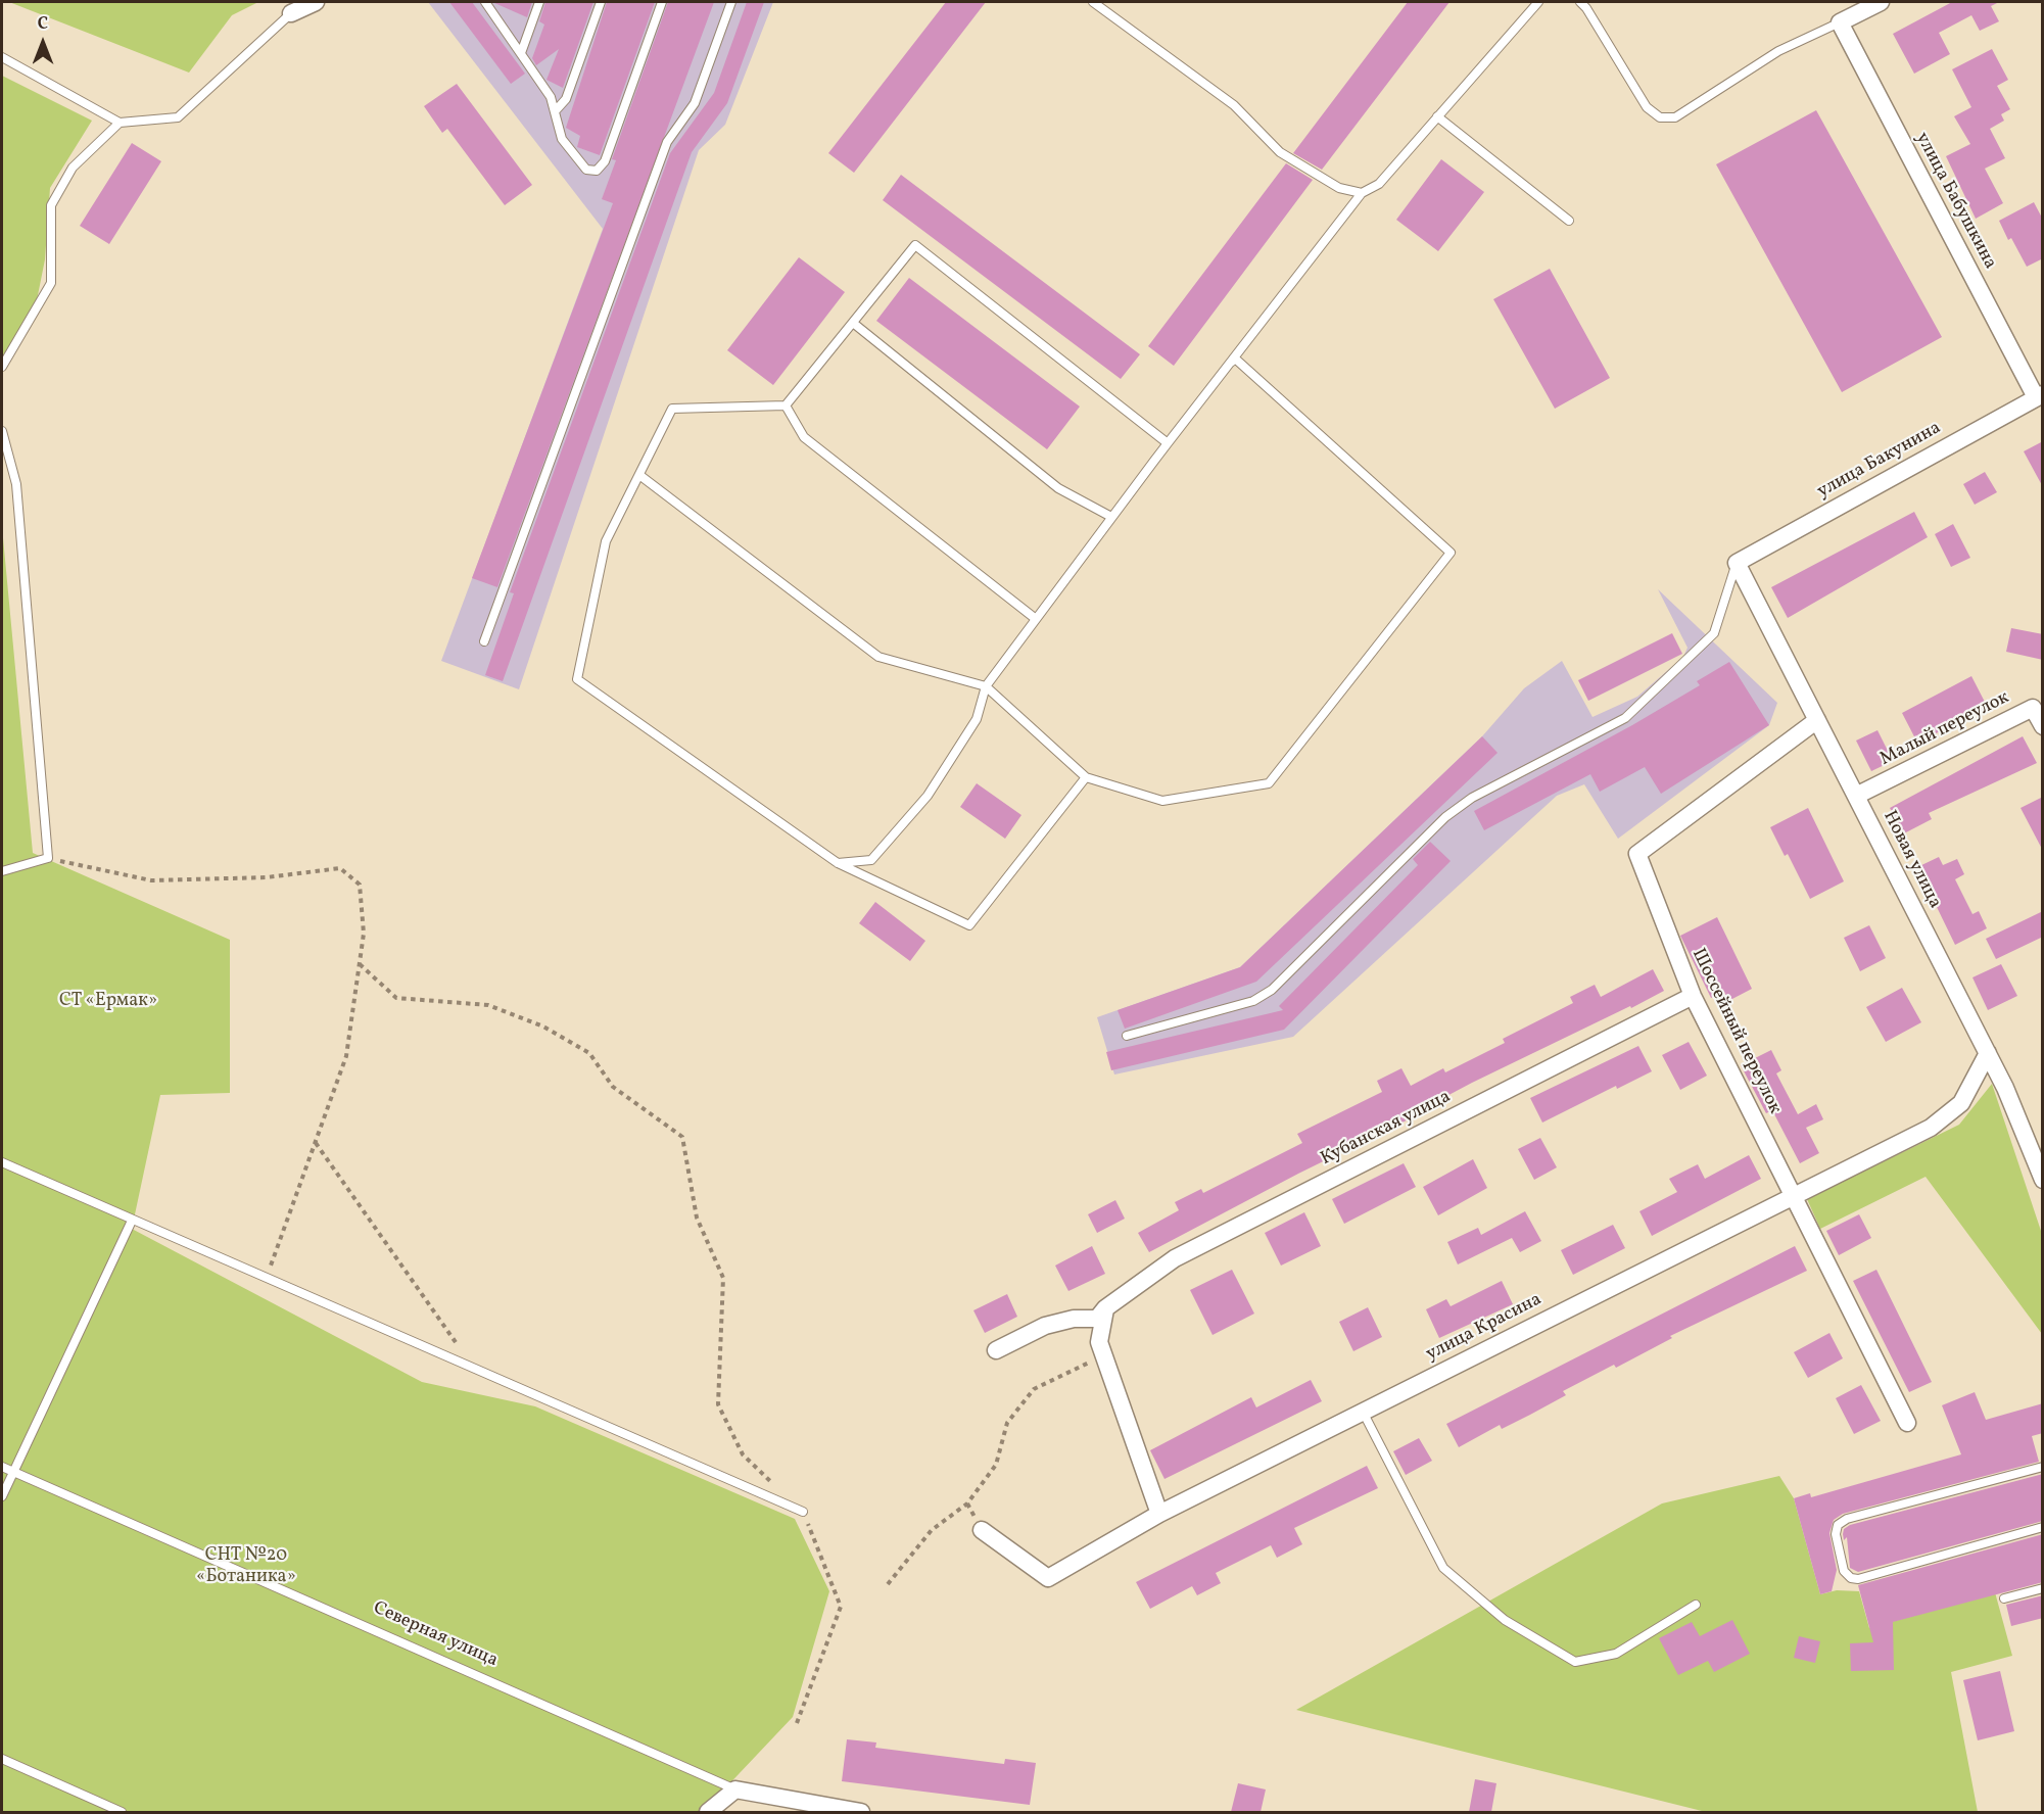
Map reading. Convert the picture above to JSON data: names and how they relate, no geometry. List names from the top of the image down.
{
  "streets": {
    "street": [
      "улица Бабушкина",
      "улица Бакунина",
      "Малый переулок",
      "Новая улица",
      "Шоссейный переулок",
      "Кубанская улица",
      "улица Красина",
      "Северная улица"
    ]
  },
  "crossings": [
    ["улица Бабушкина", "улица Бакунина"],
    ["улица Бакунина", "Новая улица"],
    ["Малый переулок", "Новая улица"],
    ["Новая улица", "Шоссейный переулок"],
    ["Новая улица", "улица Красина"],
    ["Шоссейный переулок", "Кубанская улица"],
    ["Шоссейный переулок", "улица Красина"]
  ],
  "parks": ["СТ «Ермак»", "СНТ №20 «Ботаника»"],
  "north": "top"
}
